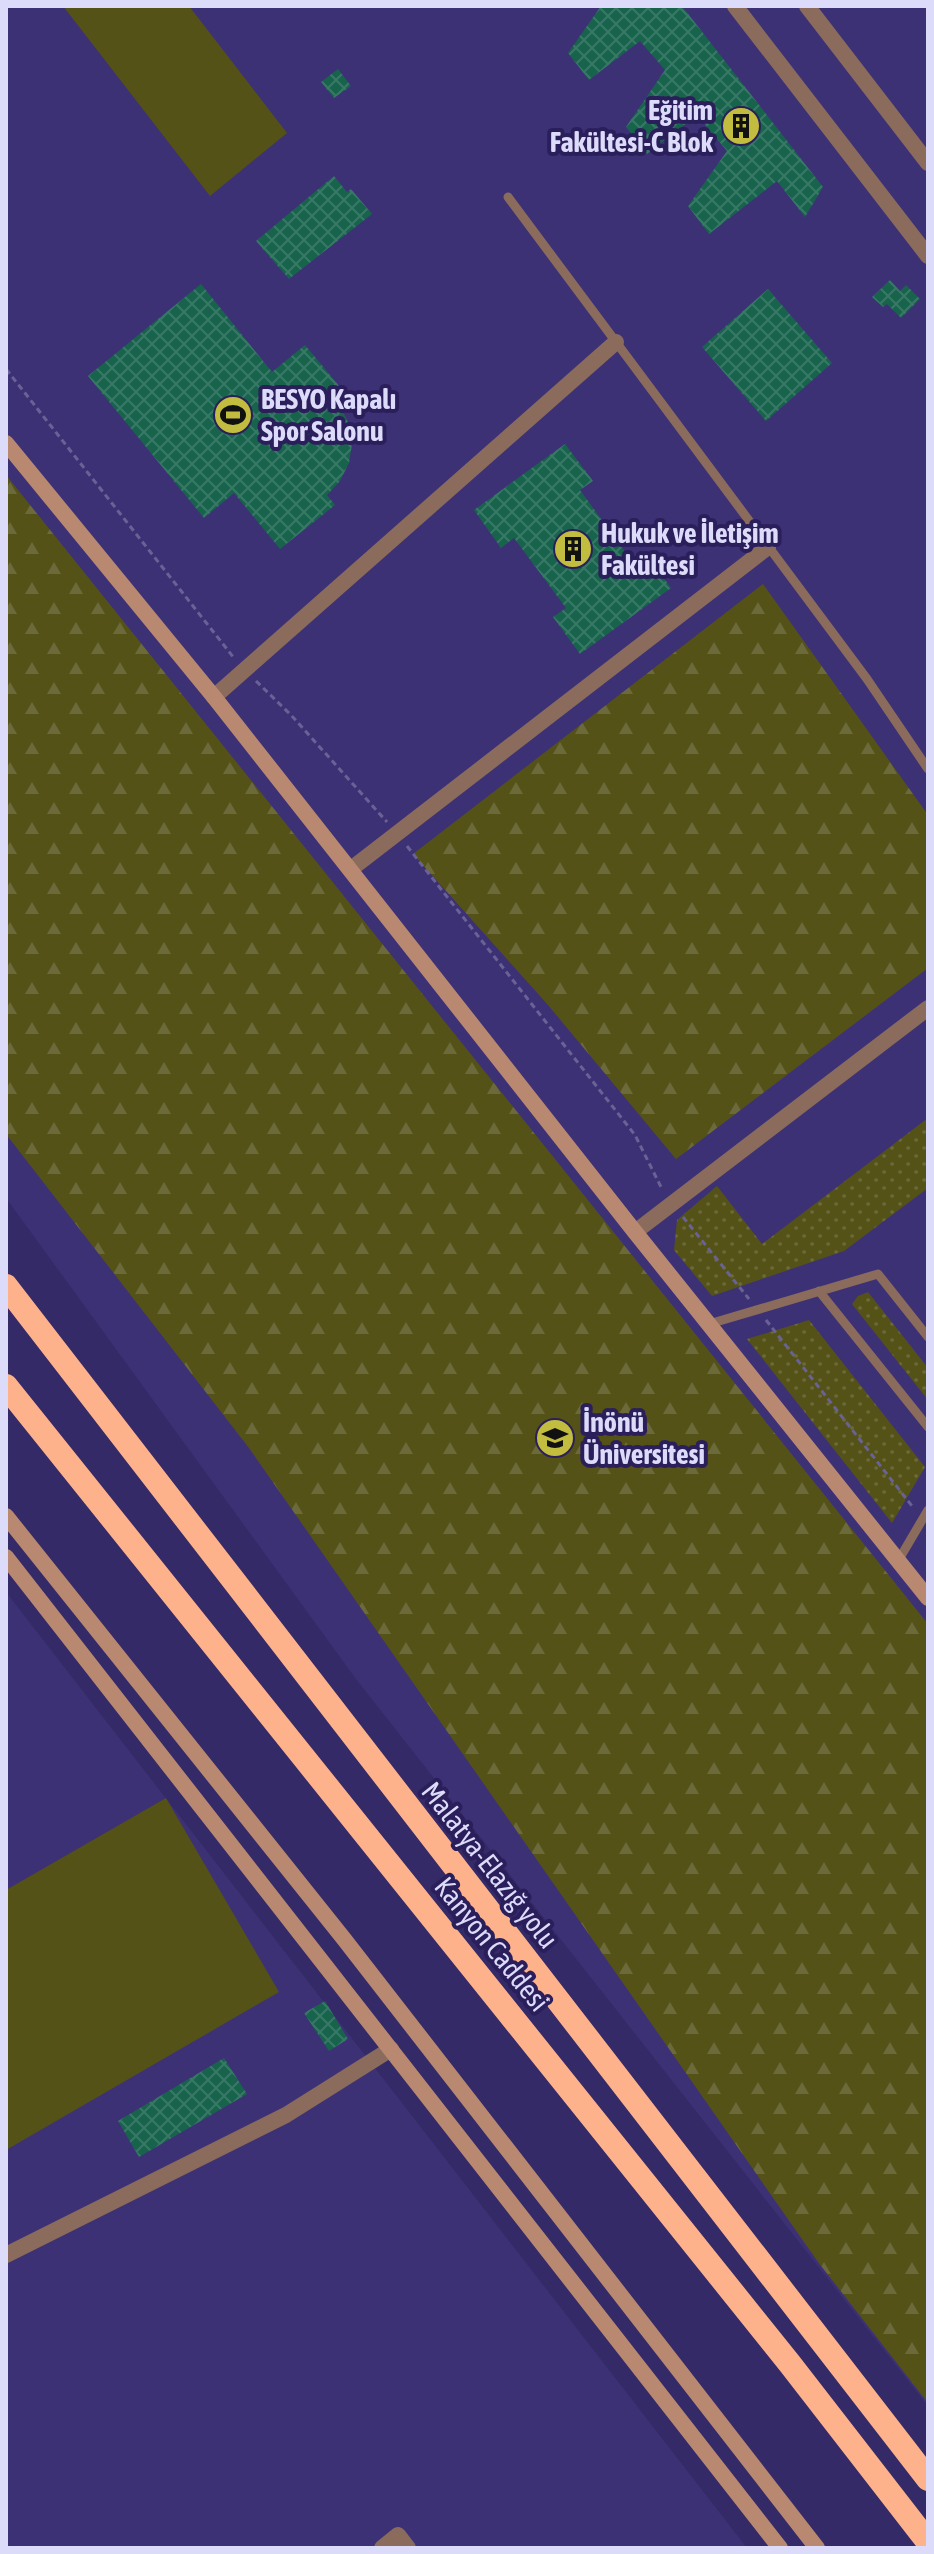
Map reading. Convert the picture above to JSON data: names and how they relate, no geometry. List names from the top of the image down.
{
  "streets": {
    "highway": ["Malatya-Elazığ yolu", "Kanyon Caddesi"]
  },
  "places": {
    "building": ["Eğitim Fakültesi-C Blok", "Hukuk ve İletişim Fakültesi"],
    "sports": ["BESYO Kapalı Spor Salonu"],
    "school or university": ["İnönü Üniversitesi"]
  }
}
